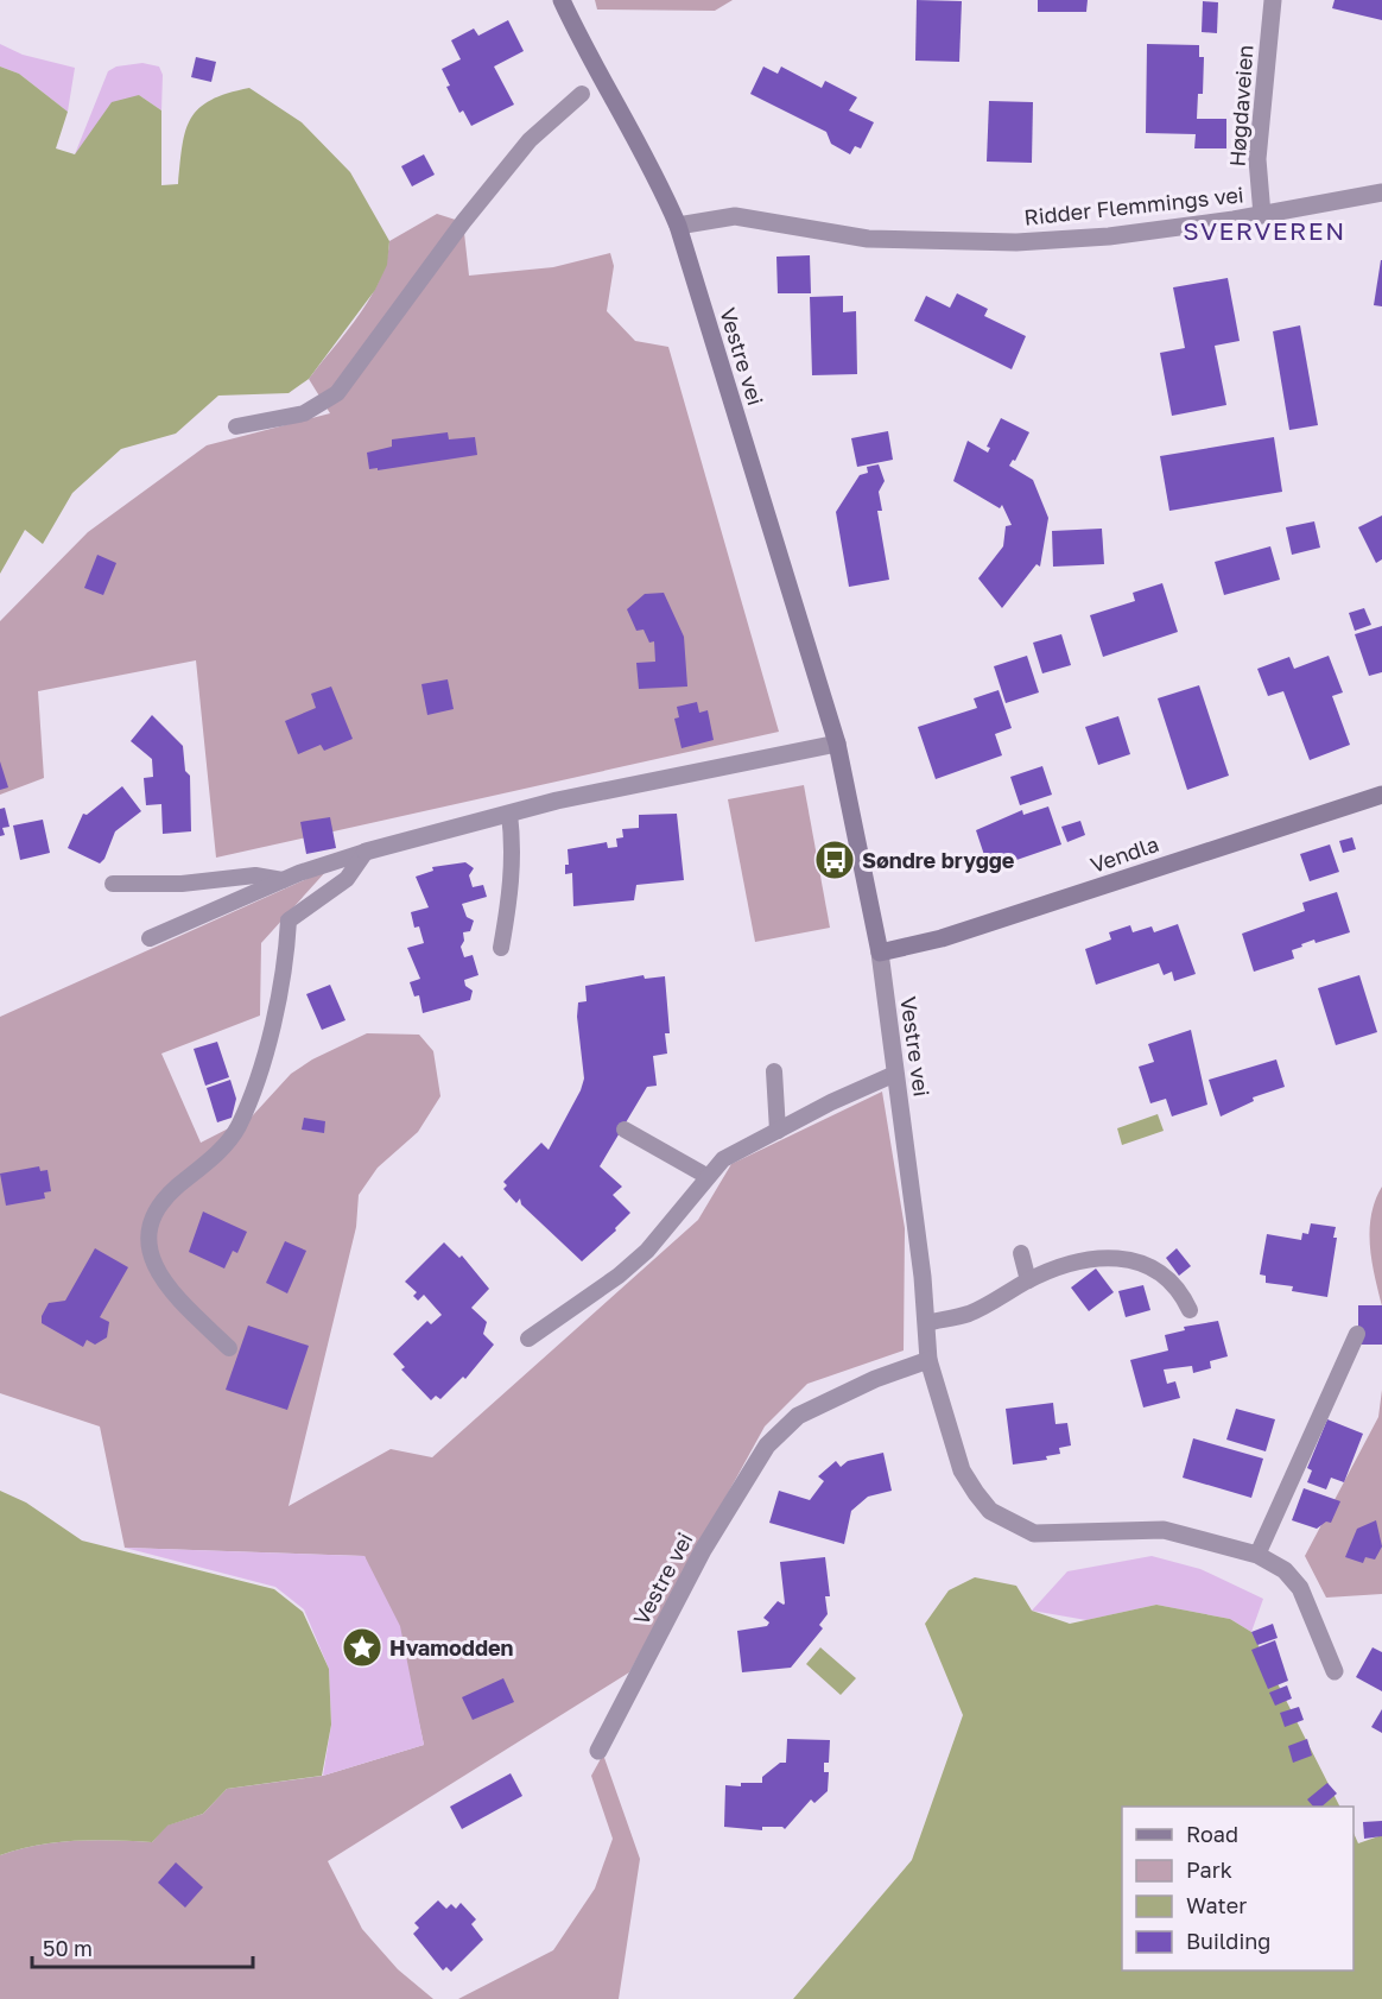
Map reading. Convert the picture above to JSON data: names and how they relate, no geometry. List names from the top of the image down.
{
  "streets": {
    "street": [
      "Høgdaveien",
      "Ridder Flemmings vei",
      "Vestre vei",
      "Vendla"
    ]
  },
  "crossings": [
    ["Høgdaveien", "Ridder Flemmings vei"],
    ["Ridder Flemmings vei", "Vestre vei"],
    ["Vestre vei", "Vendla"]
  ],
  "districts": ["SVERVEREN"],
  "places": {
    "bus stop": ["Søndre brygge"],
    "place": ["Hvamodden"]
  },
  "legend": [
    "Road",
    "Park",
    "Water",
    "Building"
  ],
  "scale_bar": "50 m"
}
